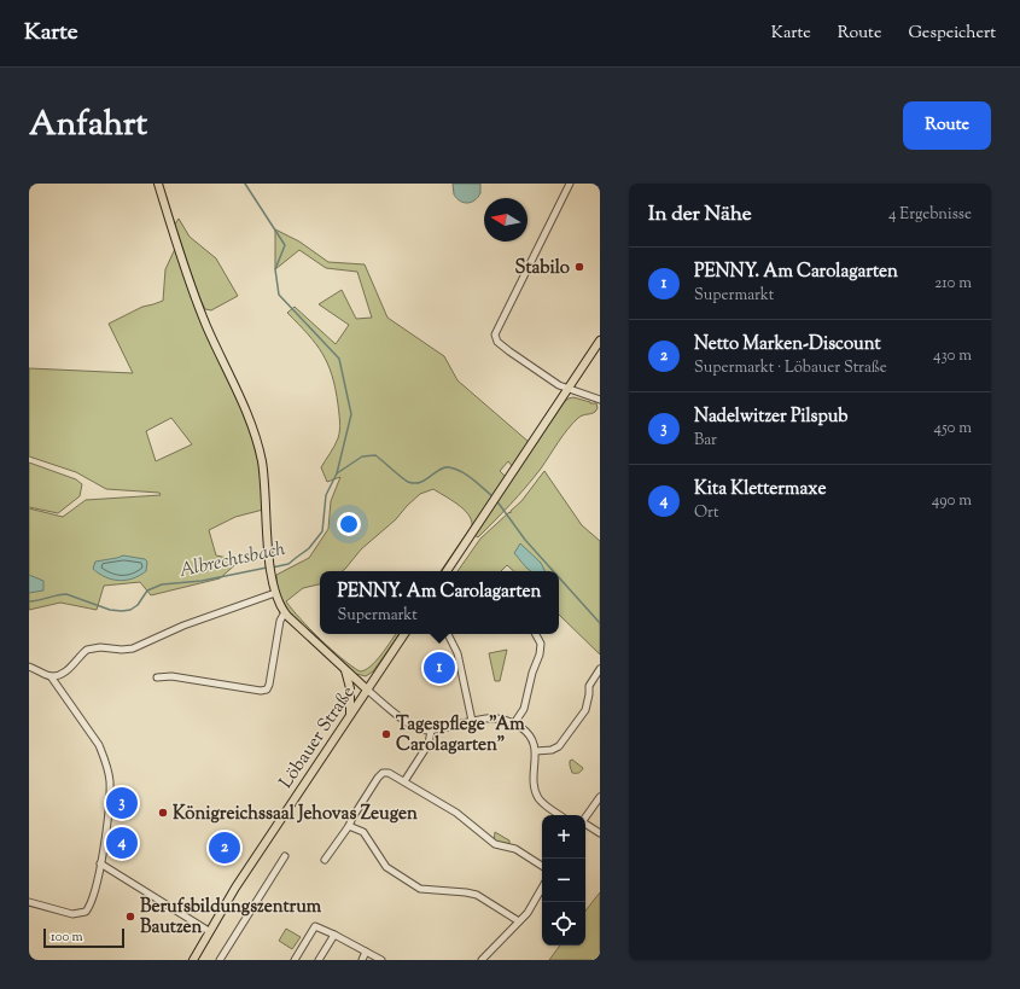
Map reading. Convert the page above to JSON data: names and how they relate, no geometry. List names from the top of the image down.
{
  "streets": {
    "main road": ["Löbauer Straße"]
  },
  "water": ["Albrechtsbach"],
  "places": [
    "Stabilo",
    "Tagespflege \"Am Carolagarten\"",
    "Königreichssaal Jehovas Zeugen",
    "Berufsbildungszentrum Bautzen"
  ],
  "scale_bar": "100 m",
  "north": "left",
  "page": {
    "header": "Karte",
    "nav": ["Karte", "Route", "Gespeichert"],
    "title": "Anfahrt",
    "buttons": "Route",
    "heading": ["In der Nähe", "4 Ergebnisse"],
    "list": [
      {
        "mark": "1",
        "name": "PENNY. Am Carolagarten",
        "note": "Supermarkt",
        "value": "210 m"
      },
      {
        "mark": "2",
        "name": "Netto Marken-Discount",
        "note": "Supermarkt · Löbauer Straße",
        "value": "430 m"
      },
      {
        "mark": "3",
        "name": "Nadelwitzer Pilspub",
        "note": "Bar",
        "value": "450 m"
      },
      {
        "mark": "4",
        "name": "Kita Klettermaxe",
        "note": "Ort",
        "value": "490 m"
      }
    ],
    "popup": ["PENNY. Am Carolagarten", "Supermarkt"],
    "pins": [
      "1",
      "3",
      "4",
      "2"
    ],
    "map_buttons": ["+", "−"],
    "scale": "100 m"
  }
}
